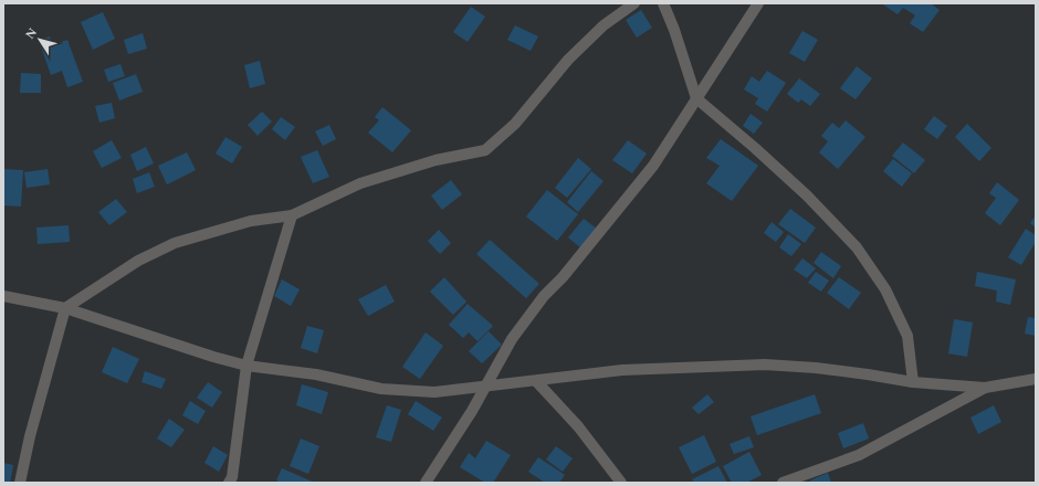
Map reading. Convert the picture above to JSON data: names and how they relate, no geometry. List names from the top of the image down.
{
  "north": "top left"
}
